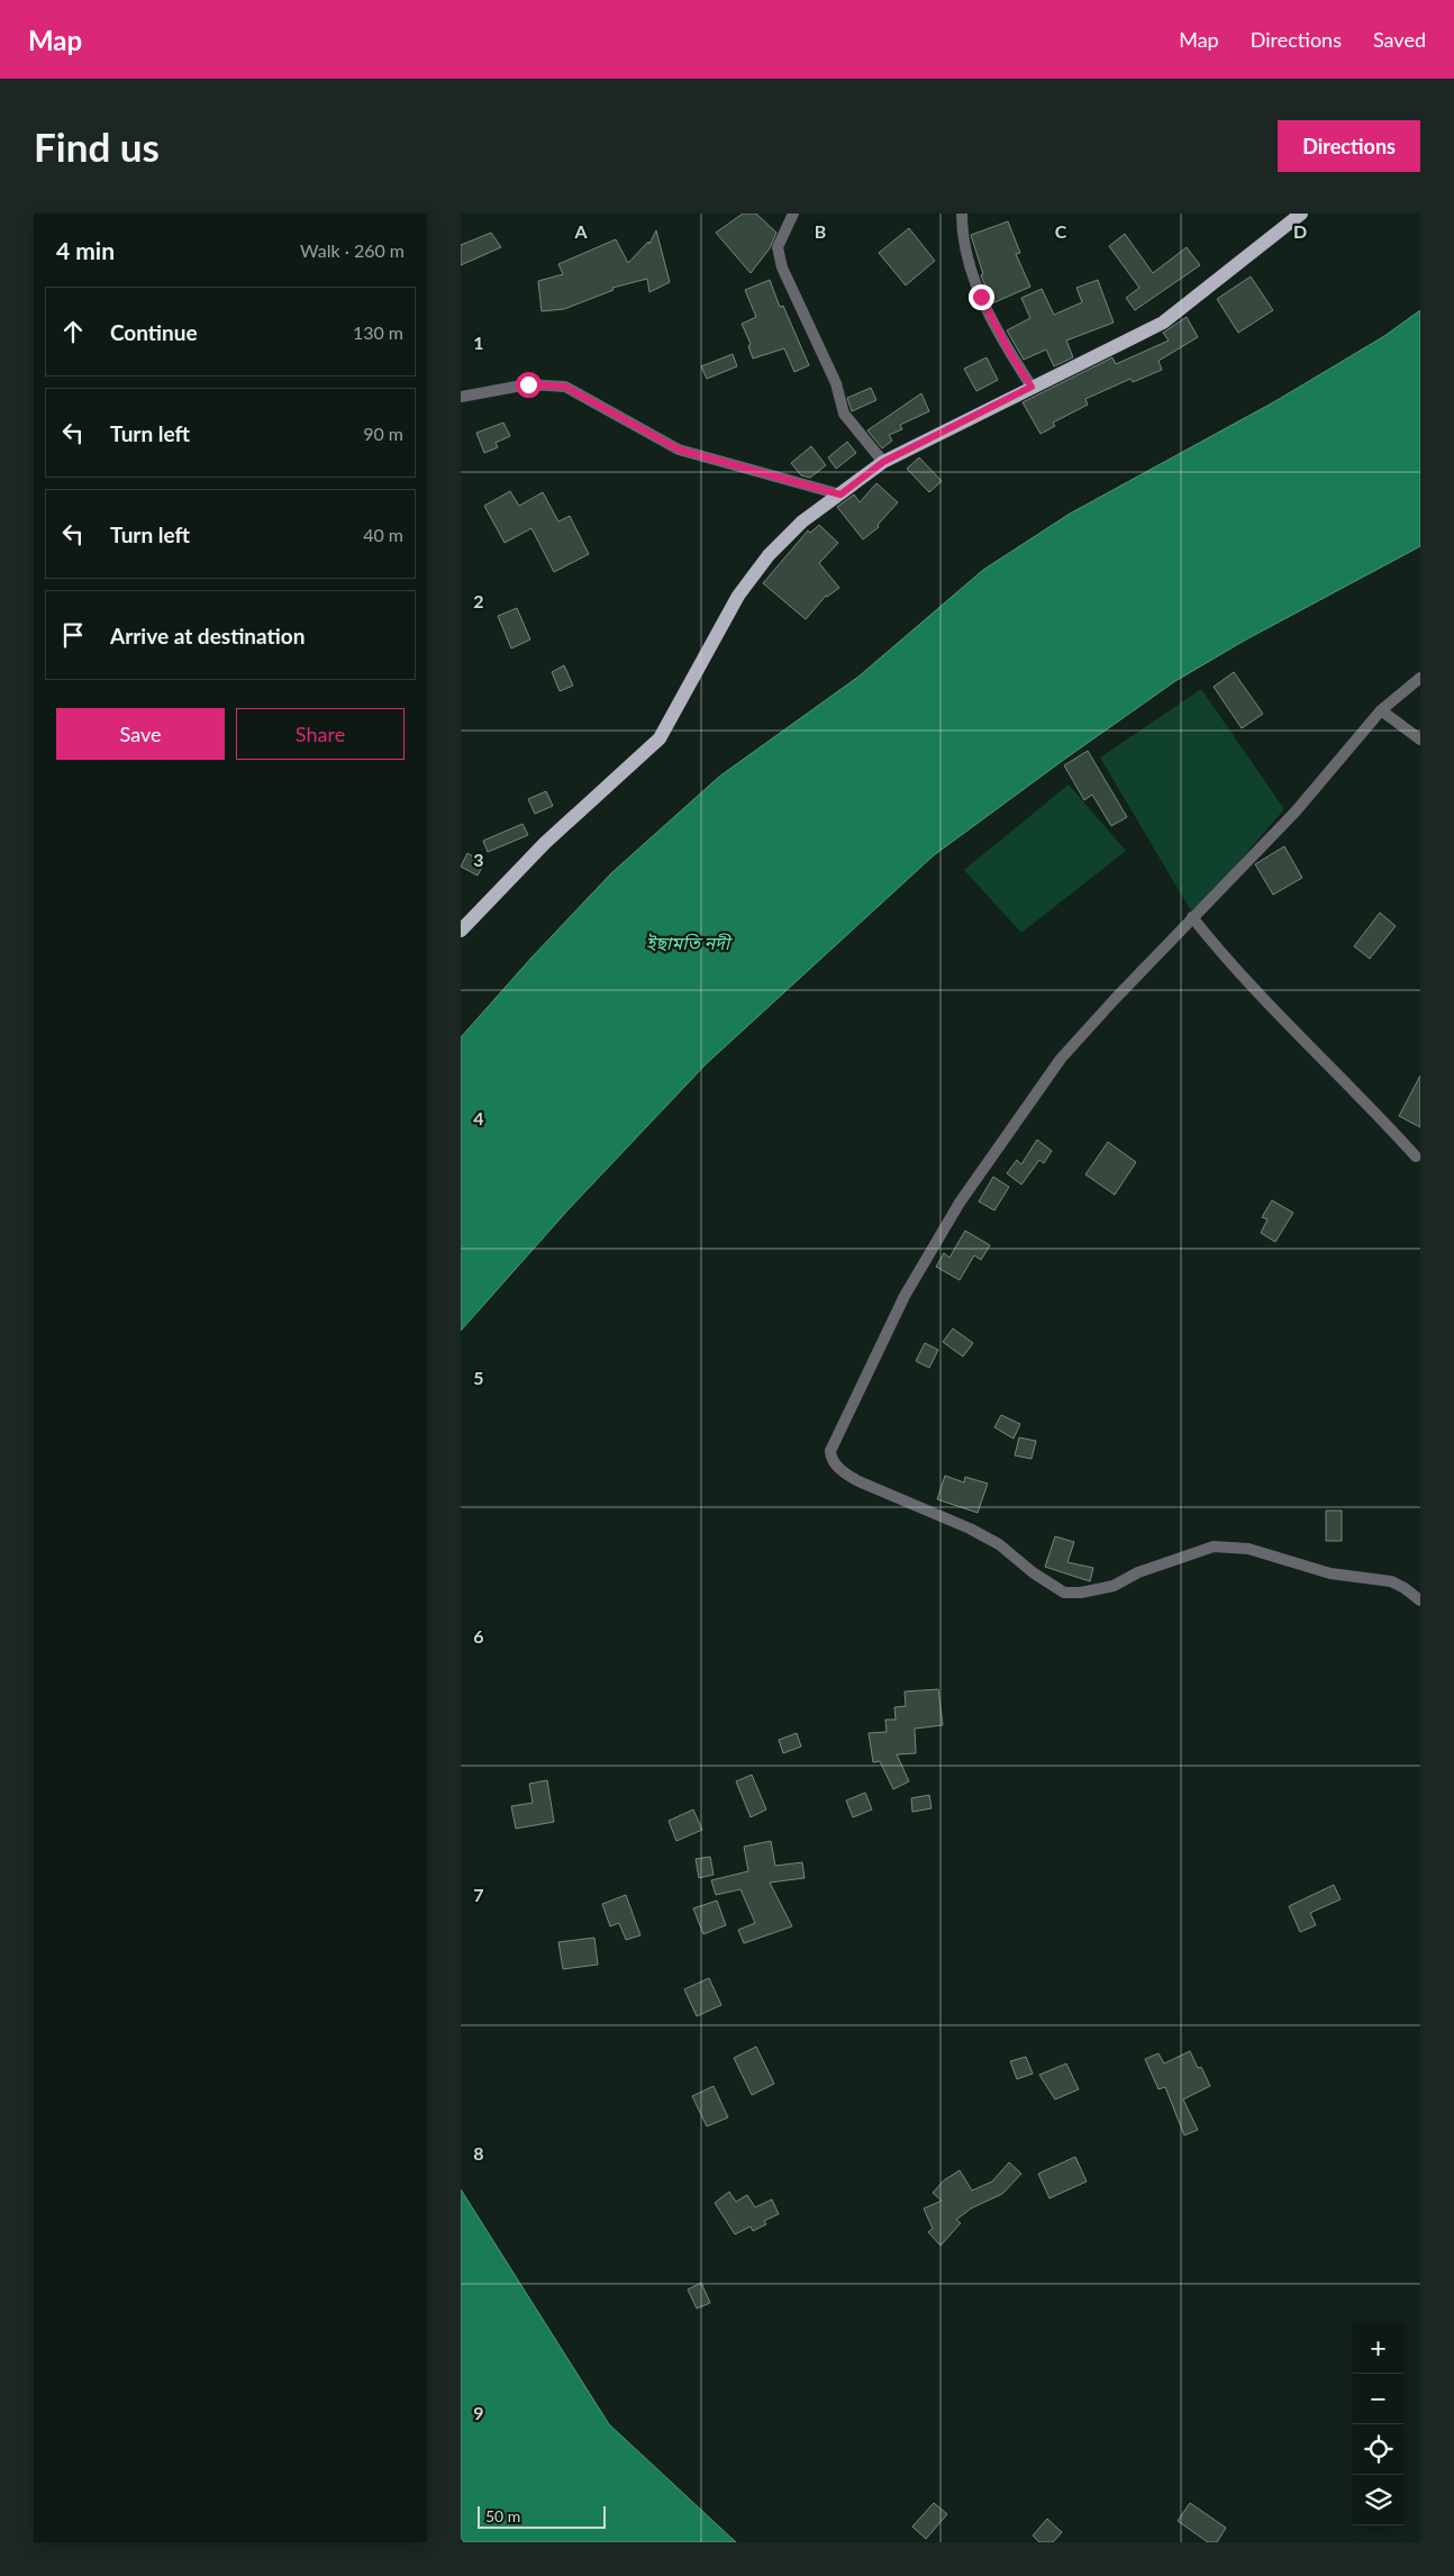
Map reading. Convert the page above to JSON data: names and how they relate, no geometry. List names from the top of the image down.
{
  "water": ["ইছামতি নদী"],
  "scale_bar": "50 m",
  "page": {
    "header": "Map",
    "nav": ["Map", "Directions", "Saved"],
    "buttons": [
      "Directions",
      ["Save", "Share"]
    ],
    "title": "Find us",
    "heading": ["4 min", "Walk · 260 m"],
    "list": [
      ["Continue", "130 m"],
      ["Turn left", "90 m"],
      ["Turn left", "40 m"],
      "Arrive at destination"
    ],
    "map_buttons": ["+", "−"],
    "scale": "50 m"
  },
  "grid": {
    "columns": [
      "A",
      "B",
      "C",
      "D"
    ],
    "rows": [
      "1",
      "2",
      "3",
      "4",
      "5",
      "6",
      "7",
      "8",
      "9"
    ]
  }
}
